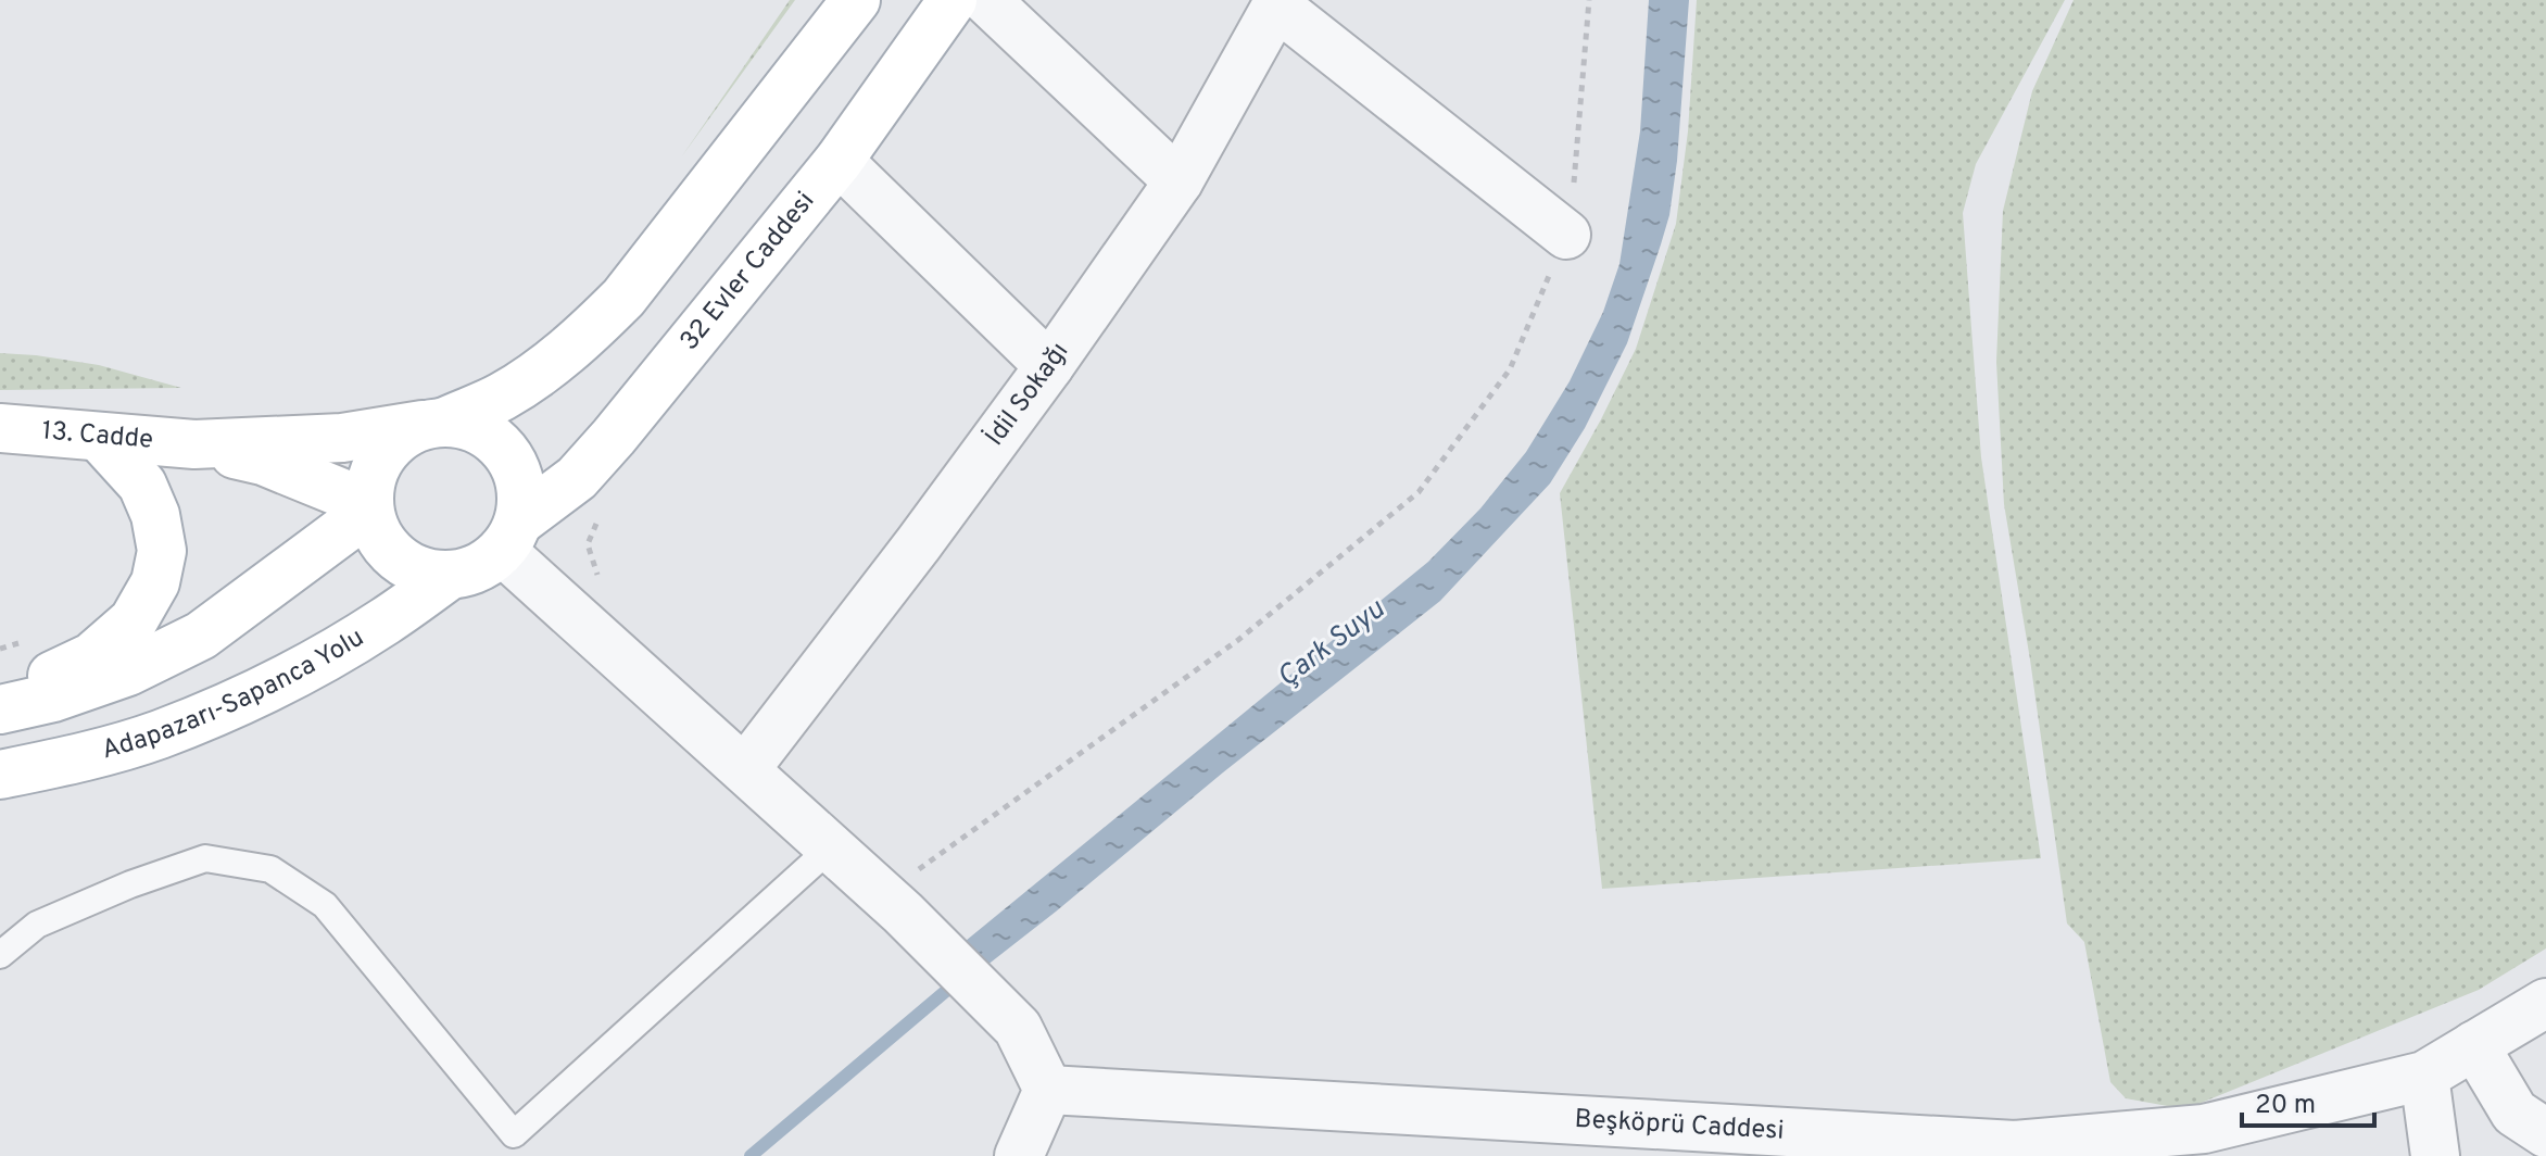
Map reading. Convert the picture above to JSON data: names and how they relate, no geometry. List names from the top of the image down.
{
  "streets": {
    "main road": ["32 Evler Caddesi", "13. Cadde", "Adapazarı-Sapanca Yolu"],
    "street": ["İdil Sokağı", "Beşköprü Caddesi"]
  },
  "crossings": [
    ["32 Evler Caddesi", "Adapazarı-Sapanca Yolu"]
  ],
  "water": ["Çark Suyu"],
  "scale_bar": "20 m"
}
